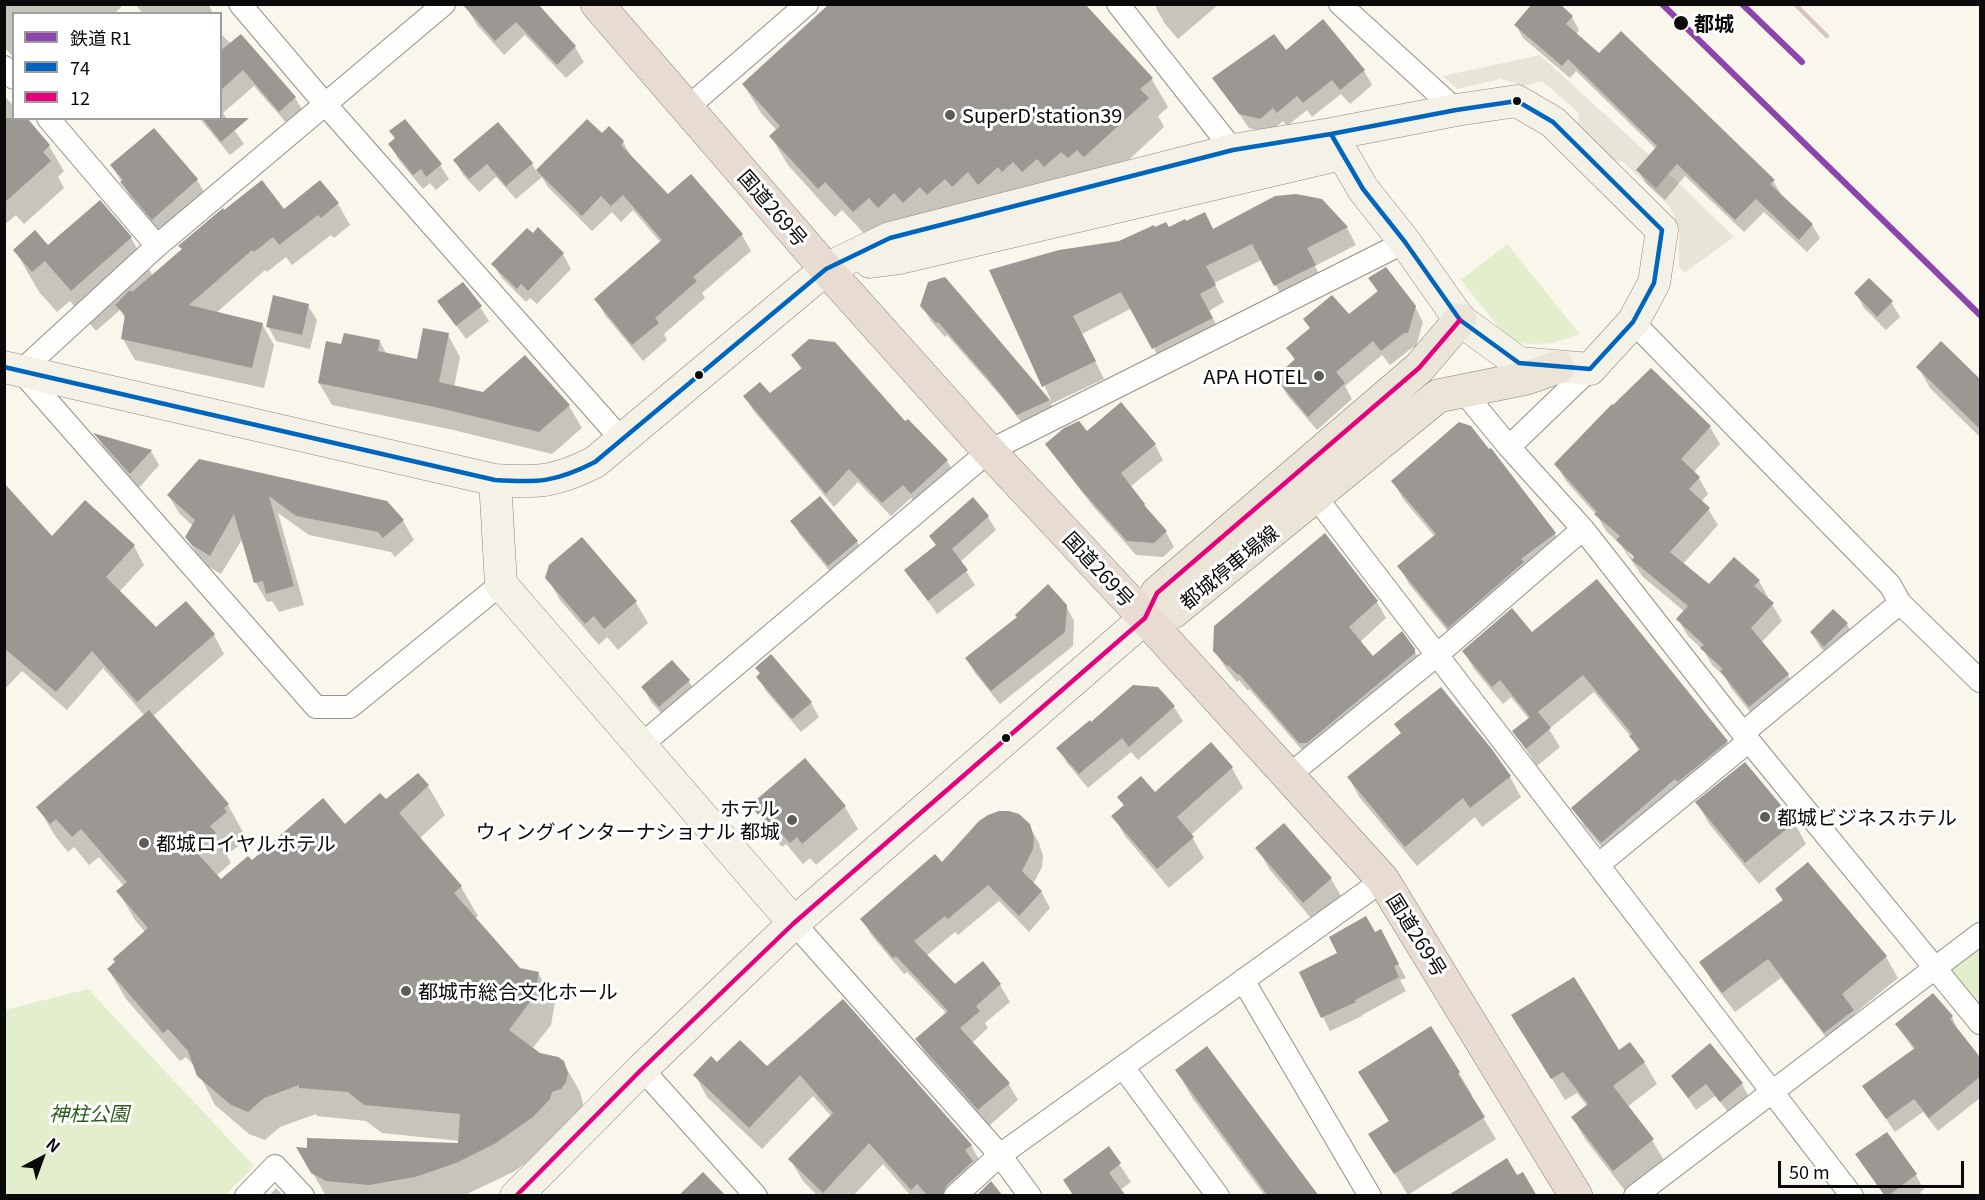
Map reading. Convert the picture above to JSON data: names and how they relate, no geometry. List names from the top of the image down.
{
  "streets": {
    "highway": ["国道269号"],
    "main road": ["都城停車場線"]
  },
  "crossings": [
    ["国道269号", "都城停車場線"]
  ],
  "parks": ["神柱公園"],
  "places": [
    "都城",
    "SuperD'station39",
    "APA HOTEL",
    "都城ビジネスホテル",
    "ホテル ウィングインターナショナル 都城",
    "都城ロイヤルホテル",
    "都城市総合文化ホール"
  ],
  "lines": ["rail line R1", "transit line 74", "transit line 12"],
  "legend": ["鉄道 R1", "74", "12"],
  "scale_bar": "50 m",
  "north": "top right"
}
